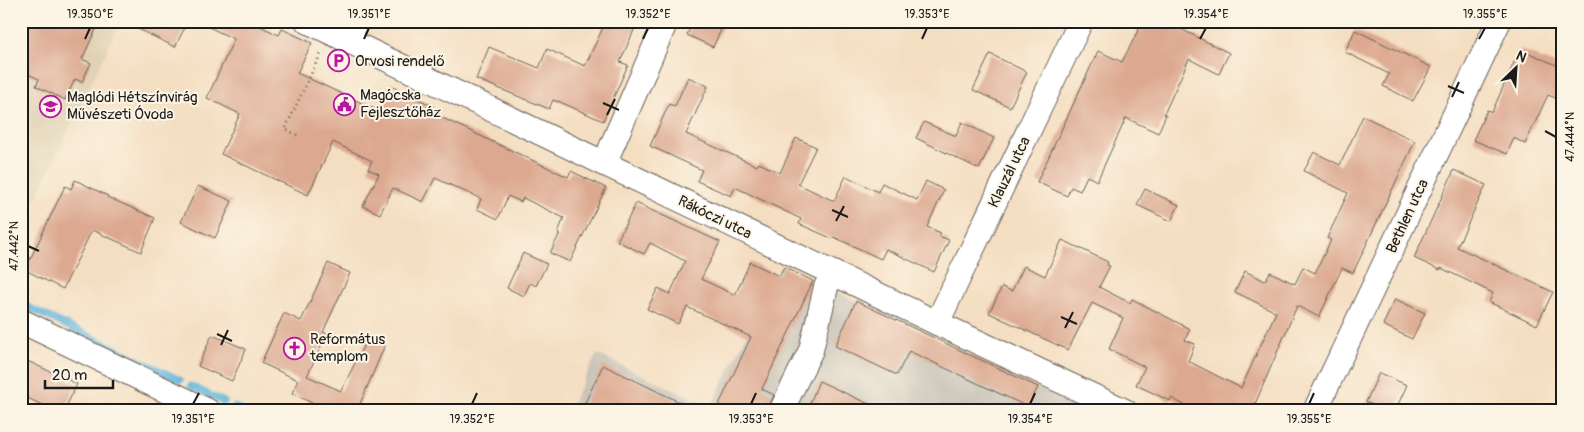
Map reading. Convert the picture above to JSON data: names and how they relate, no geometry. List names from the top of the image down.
{
  "streets": {
    "street": ["Klauzál utca", "Bethlen utca", "Rákóczi utca"]
  },
  "crossings": [
    ["Klauzál utca", "Rákóczi utca"]
  ],
  "places": {
    "parking": ["Orvosi rendelő"],
    "public building": ["Magócska Fejlesztőház"],
    "school or university": ["Maglódi Hétszínvirág Művészeti Óvoda"],
    "church": ["Református templom"]
  },
  "scale_bar": "20 m",
  "north": "top right",
  "coordinates": [
    "19.350°E",
    "19.351°E",
    "19.352°E",
    "19.353°E",
    "19.354°E",
    "19.355°E",
    "47.444°N",
    "47.442°N"
  ]
}
